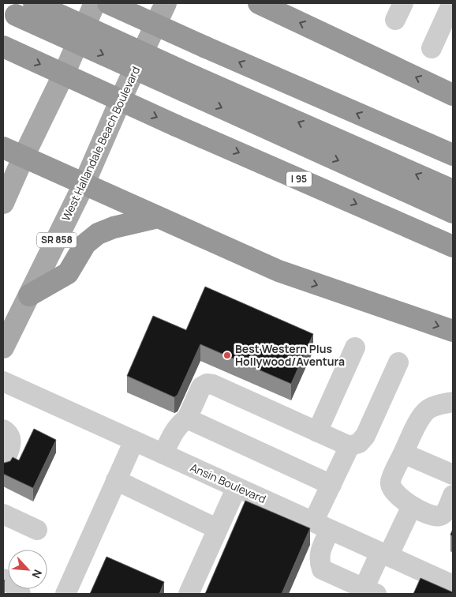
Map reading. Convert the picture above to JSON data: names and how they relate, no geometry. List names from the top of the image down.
{
  "streets": {
    "highway": ["I 95"],
    "main road": ["West Hallandale Beach Boulevard", "SR 858"],
    "street": ["Ansin Boulevard"]
  },
  "places": ["Best Western Plus Hollywood/Aventura"],
  "north": "bottom right"
}
